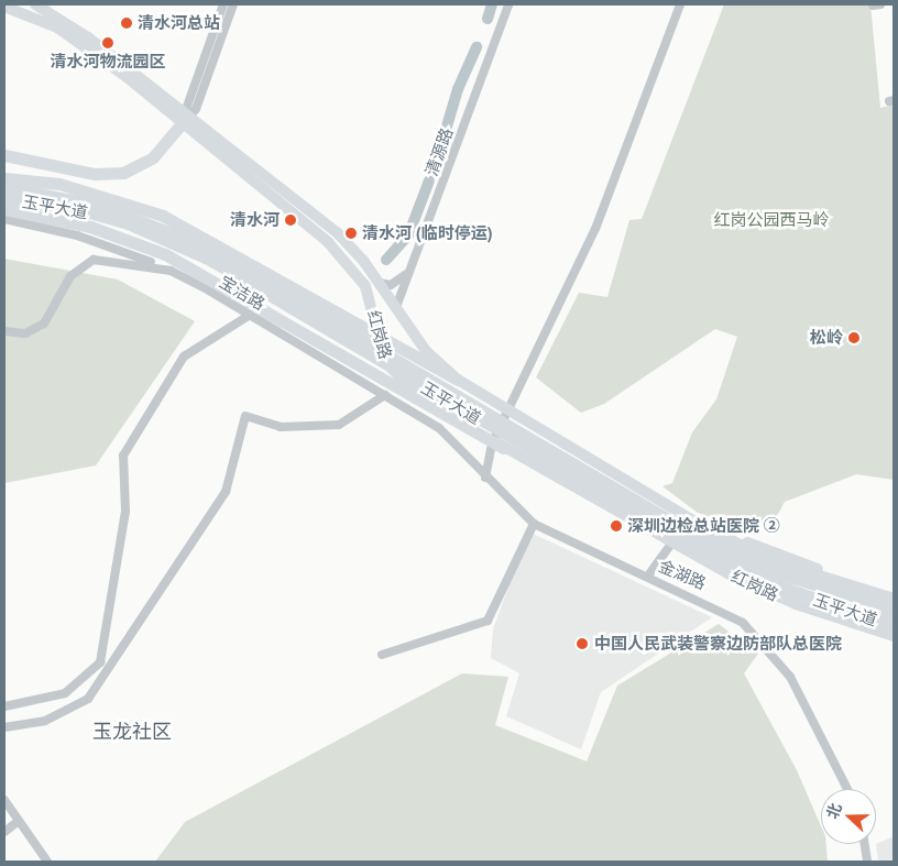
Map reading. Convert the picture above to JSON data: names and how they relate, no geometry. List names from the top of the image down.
{
  "streets": {
    "highway": ["玉平大道"],
    "main road": ["红岗路"],
    "street": ["清源路", "宝洁路", "金湖路"]
  },
  "crossings": [
    ["清源路", "红岗路"],
    ["宝洁路", "金湖路"]
  ],
  "districts": ["玉龙社区"],
  "parks": ["红岗公园西马岭"],
  "places": [
    "清水河总站",
    "清水河物流园区",
    "清水河",
    "清水河 (临时停运)",
    "松岭",
    "深圳边检总站医院 ②",
    "中国人民武装警察边防部队总医院"
  ],
  "north": "left"
}
